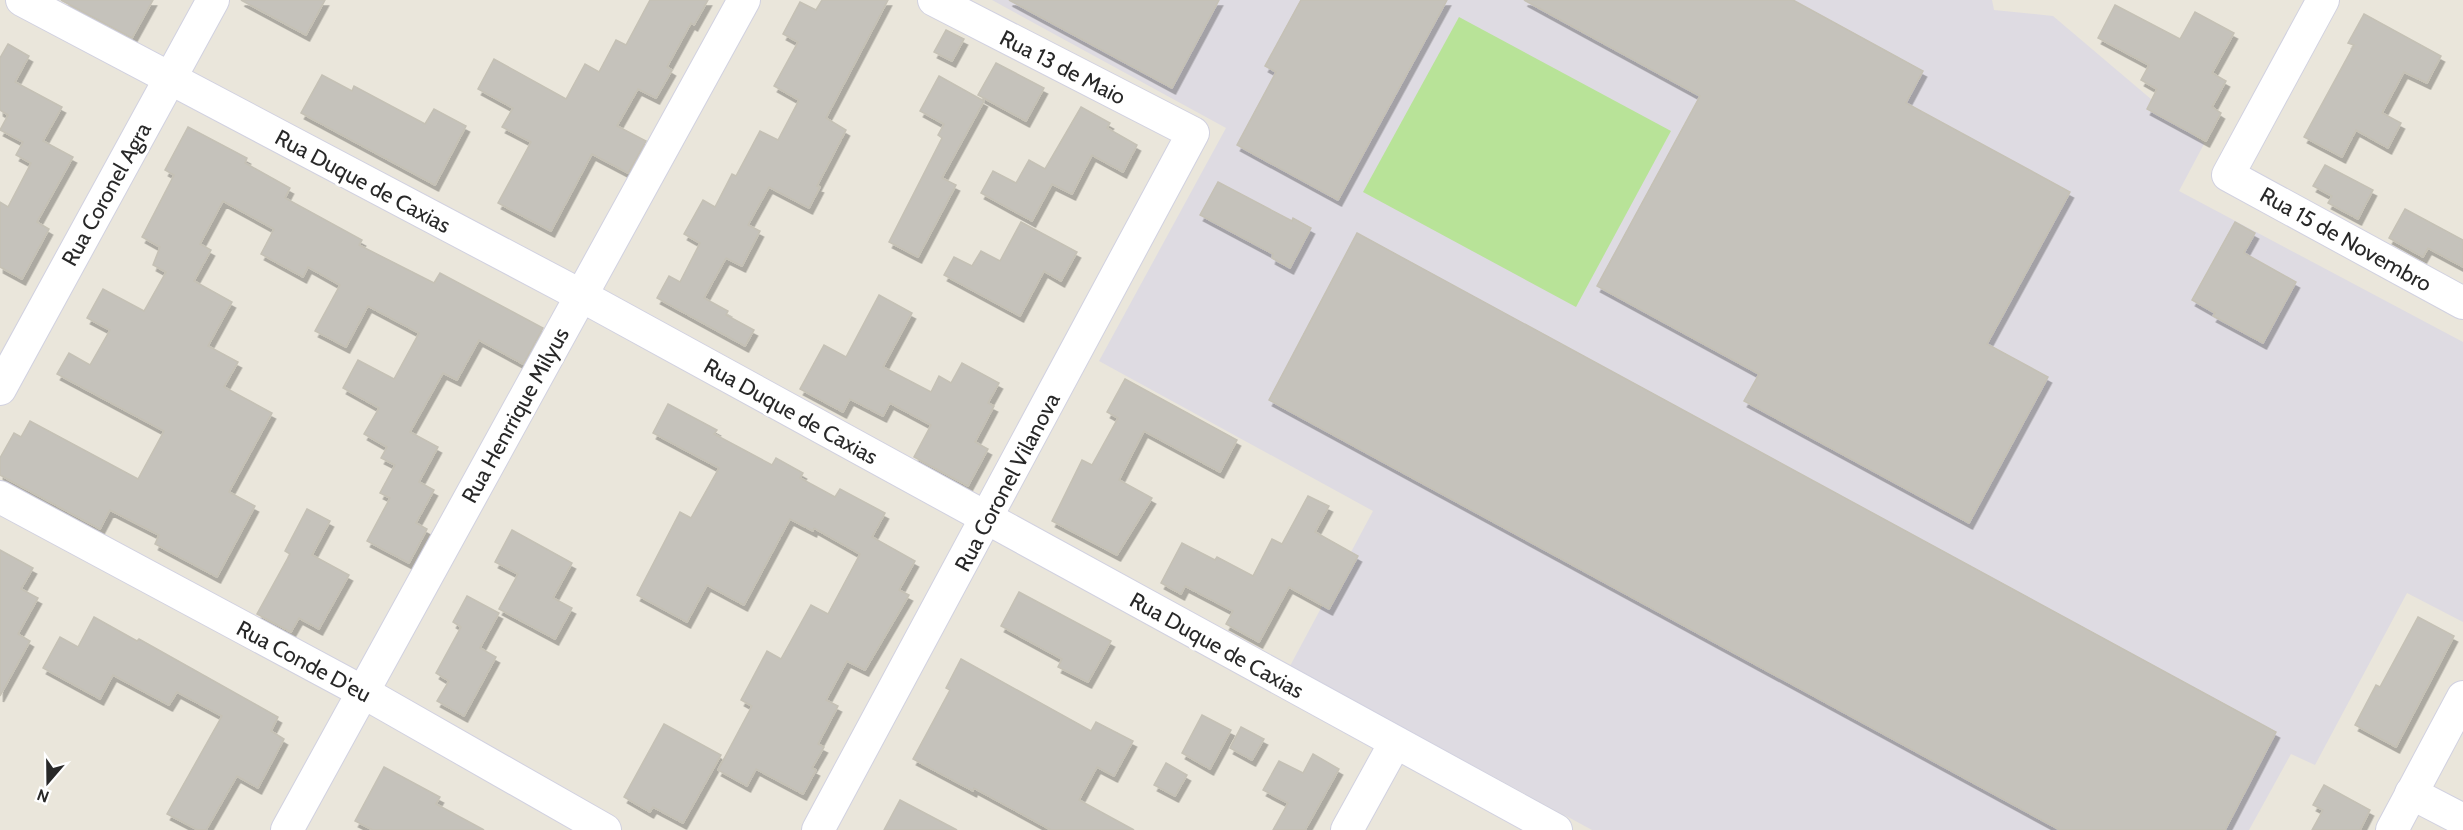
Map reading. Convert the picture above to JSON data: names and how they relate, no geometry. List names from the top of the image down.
{
  "streets": {
    "street": [
      "Rua 13 de Maio",
      "Rua Duque de Caxias",
      "Rua Coronel Agra",
      "Rua 15 de Novembro",
      "Rua Henrrique Milyus",
      "Rua Coronel Vilanova",
      "Rua Conde D'eu"
    ]
  },
  "crossings": [
    ["Rua 13 de Maio", "Rua Coronel Vilanova"],
    ["Rua Duque de Caxias", "Rua Coronel Agra"],
    ["Rua Duque de Caxias", "Rua Henrrique Milyus"],
    ["Rua Duque de Caxias", "Rua Coronel Vilanova"],
    ["Rua Henrrique Milyus", "Rua Conde D'eu"]
  ],
  "north": "bottom"
}
